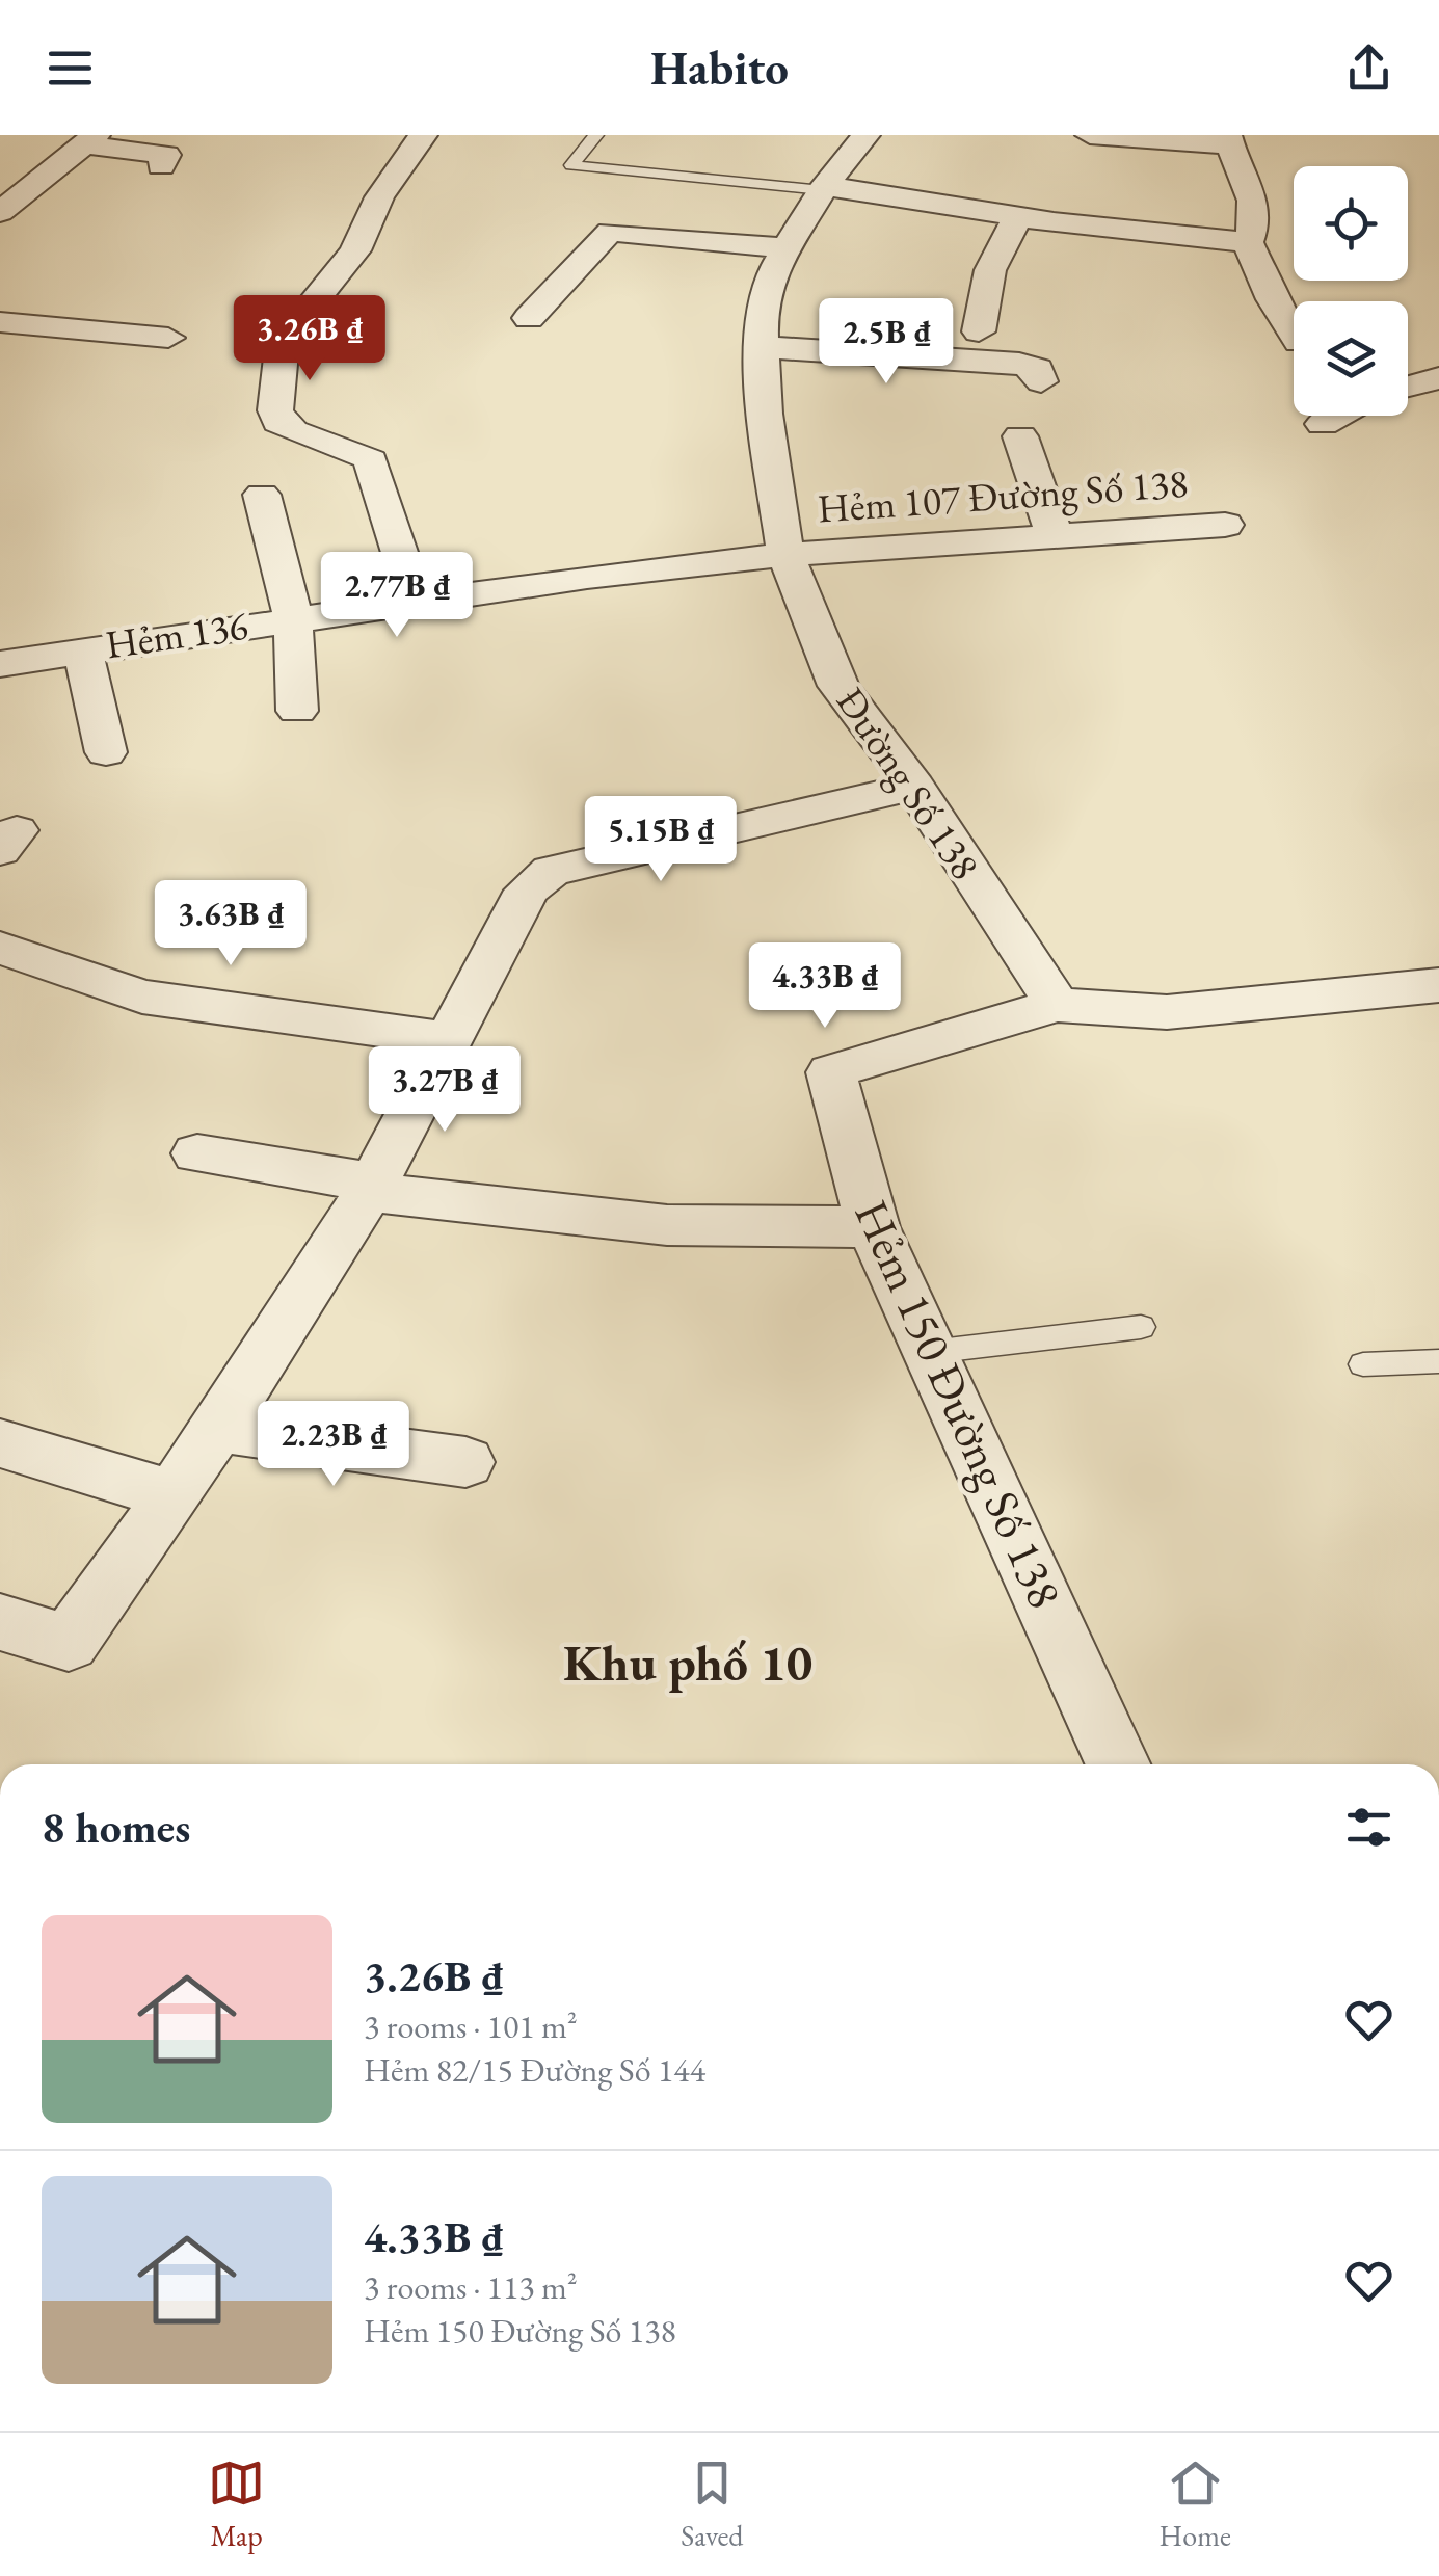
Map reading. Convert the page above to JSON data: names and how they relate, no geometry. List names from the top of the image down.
{
  "streets": {
    "street": [
      "Hẻm 107 Đường Số 138",
      "Hẻm 136",
      "Đường Số 138",
      "Hẻm 150 Đường Số 138"
    ]
  },
  "crossings": [
    ["Hẻm 107 Đường Số 138", "Hẻm 136"],
    ["Hẻm 107 Đường Số 138", "Đường Số 138"],
    ["Hẻm 136", "Đường Số 138"],
    ["Đường Số 138", "Hẻm 150 Đường Số 138"]
  ],
  "districts": ["Khu phố 10"],
  "page": {
    "header": "Habito",
    "price": [
      "3.26B ₫",
      "2.5B ₫",
      "2.77B ₫",
      "5.15B ₫",
      "3.63B ₫",
      "4.33B ₫",
      "3.27B ₫",
      "2.23B ₫"
    ],
    "heading": "8 homes",
    "list": [
      {
        "name": "3.26B ₫",
        "note": "3 rooms · 101 m² · Hẻm 82/15 Đường Số 144"
      },
      {
        "name": "4.33B ₫",
        "note": "3 rooms · 113 m² · Hẻm 150 Đường Số 138"
      }
    ],
    "tabs": ["Map", "Saved", "Home"]
  }
}
